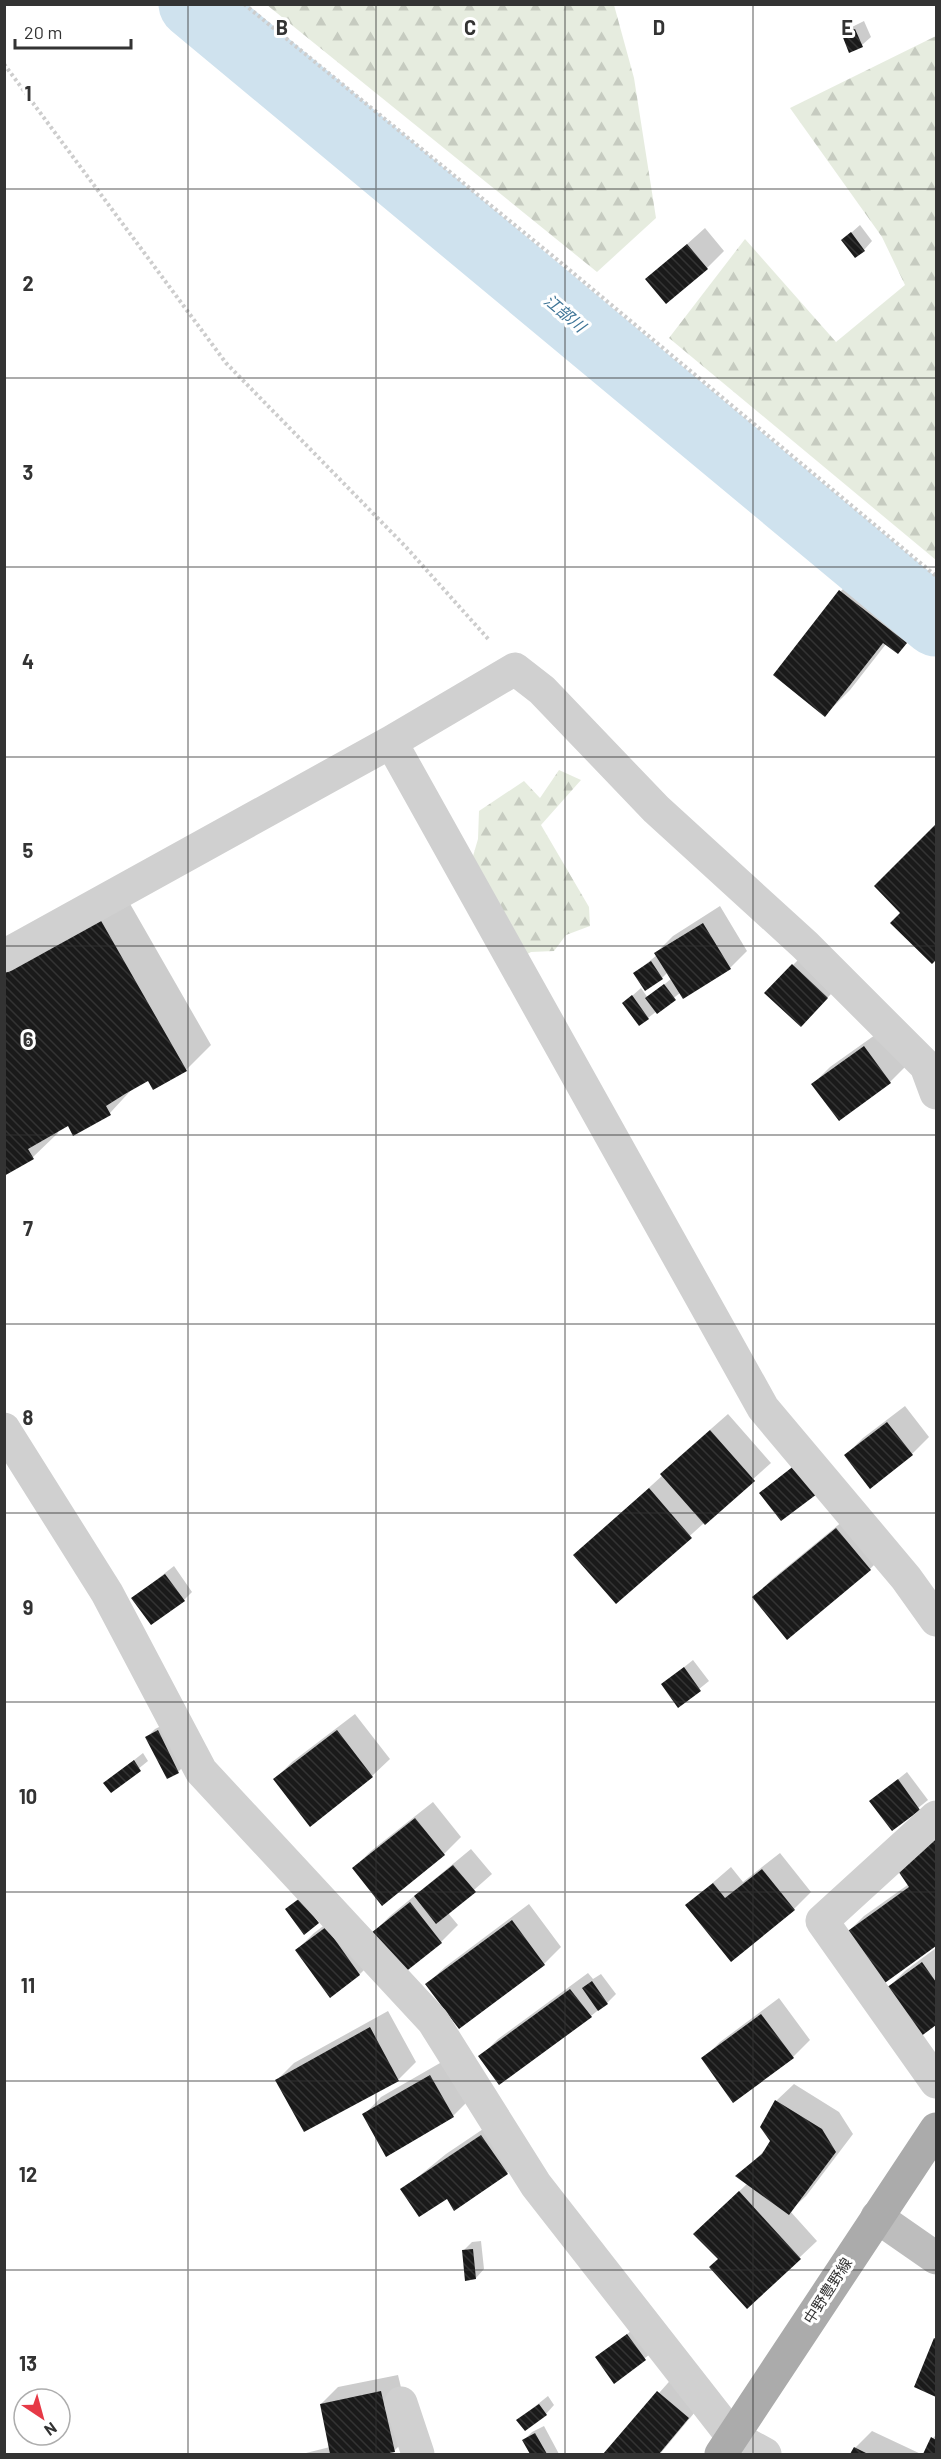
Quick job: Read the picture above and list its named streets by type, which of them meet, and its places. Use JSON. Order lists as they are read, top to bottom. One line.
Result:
{"streets":{"main road":["中野豊野線"]},"water":["江部川"],"scale_bar":"20 m","north":"bottom right","grid":{"columns":["B","C","D","E"],"rows":["1","2","3","4","5","6","7","8","9","10","11","12","13"]}}
